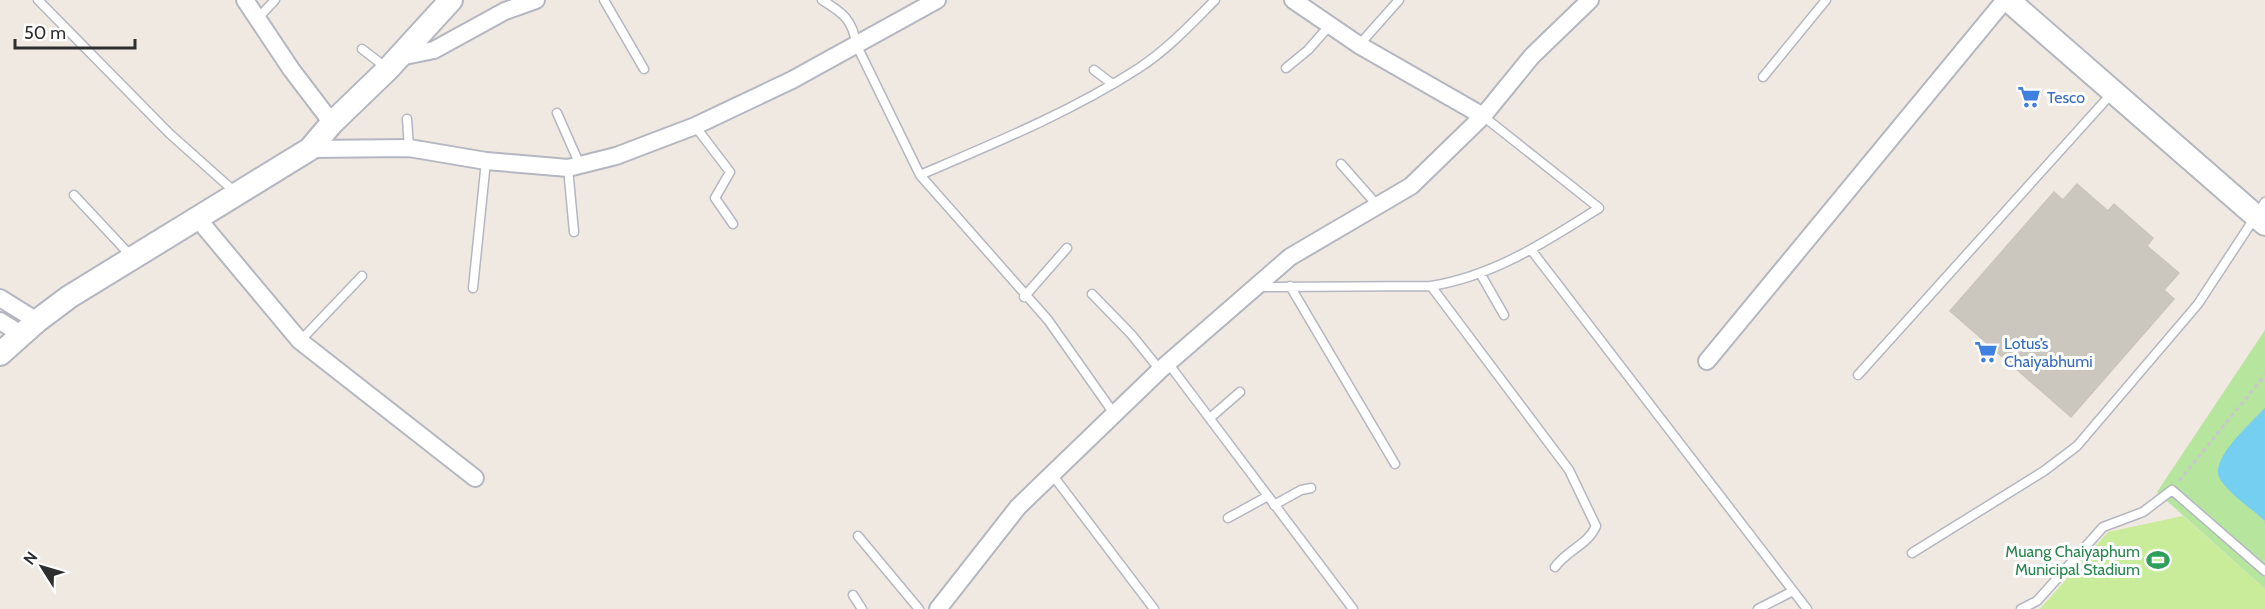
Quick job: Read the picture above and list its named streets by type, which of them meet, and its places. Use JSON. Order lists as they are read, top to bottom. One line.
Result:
{"places":{"supermarket":["Tesco","Lotus’s Chaiyabhumi"],"sports":["Muang Chaiyaphum Municipal Stadium"]},"scale_bar":"50 m","north":"top left"}
